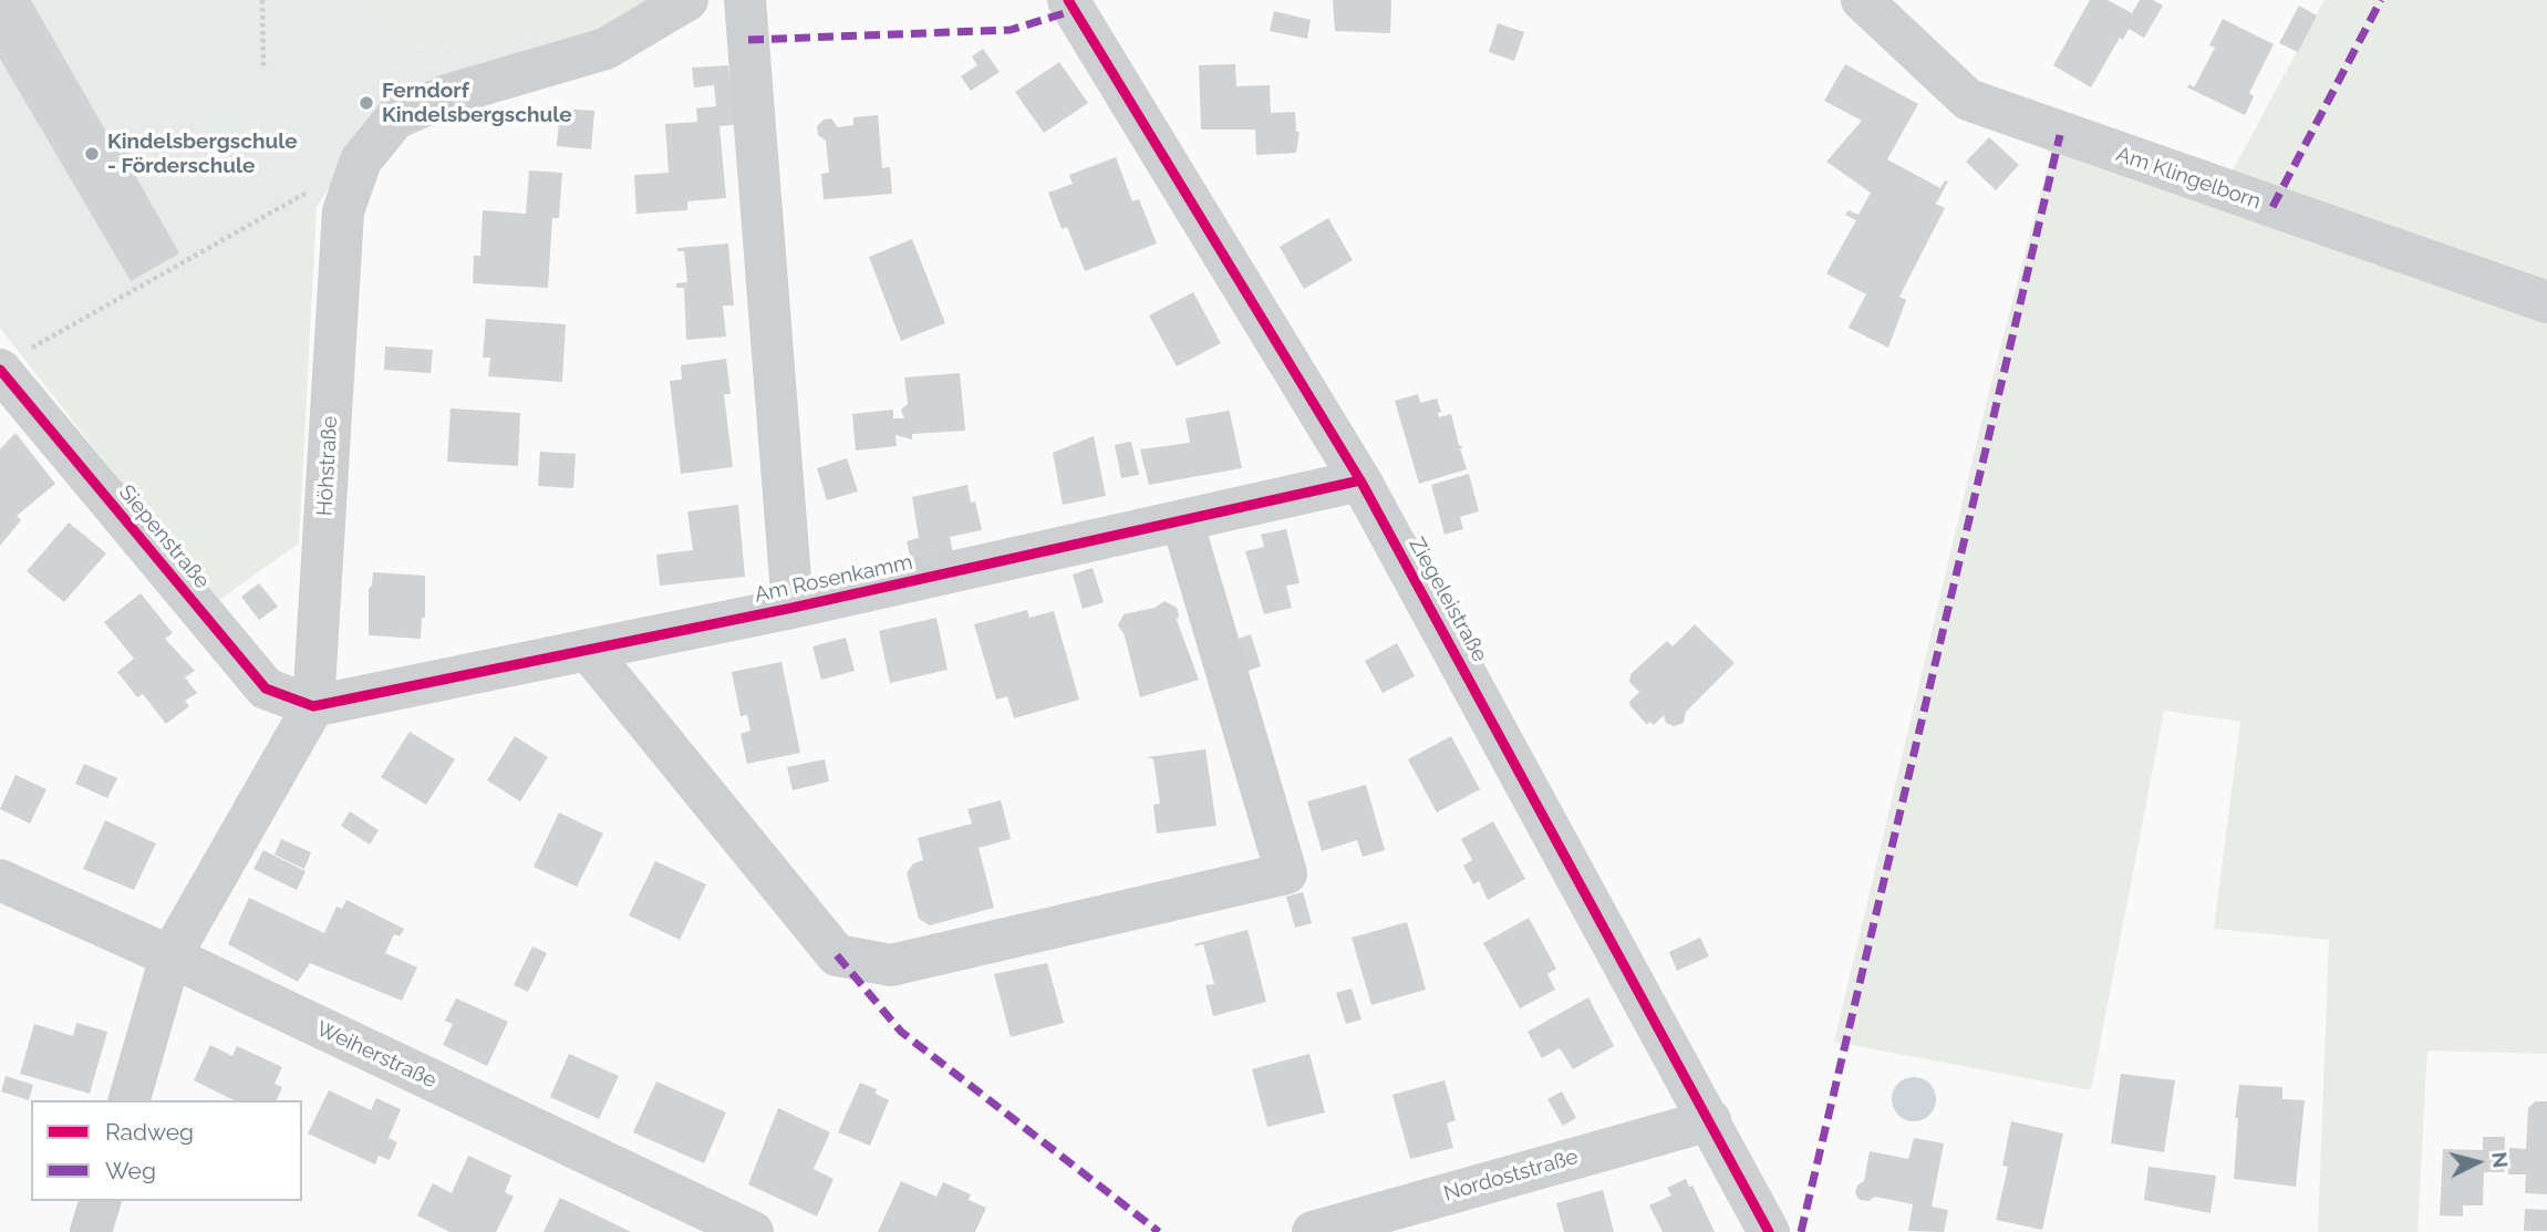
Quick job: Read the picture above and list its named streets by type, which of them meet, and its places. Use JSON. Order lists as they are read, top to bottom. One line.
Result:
{"streets":{"street":["Am Klingelborn","Höhstraße","Siepenstraße","Am Rosenkamm","Ziegeleistraße","Weiherstraße","Nordoststraße"]},"crossings":[["Höhstraße","Siepenstraße"],["Höhstraße","Am Rosenkamm"],["Höhstraße","Weiherstraße"],["Siepenstraße","Am Rosenkamm"],["Am Rosenkamm","Ziegeleistraße"],["Ziegeleistraße","Nordoststraße"]],"places":["Ferndorf Kindelsbergschule","Kindelsbergschule - Förderschule"],"legend":["Radweg","Weg"],"north":"right"}
